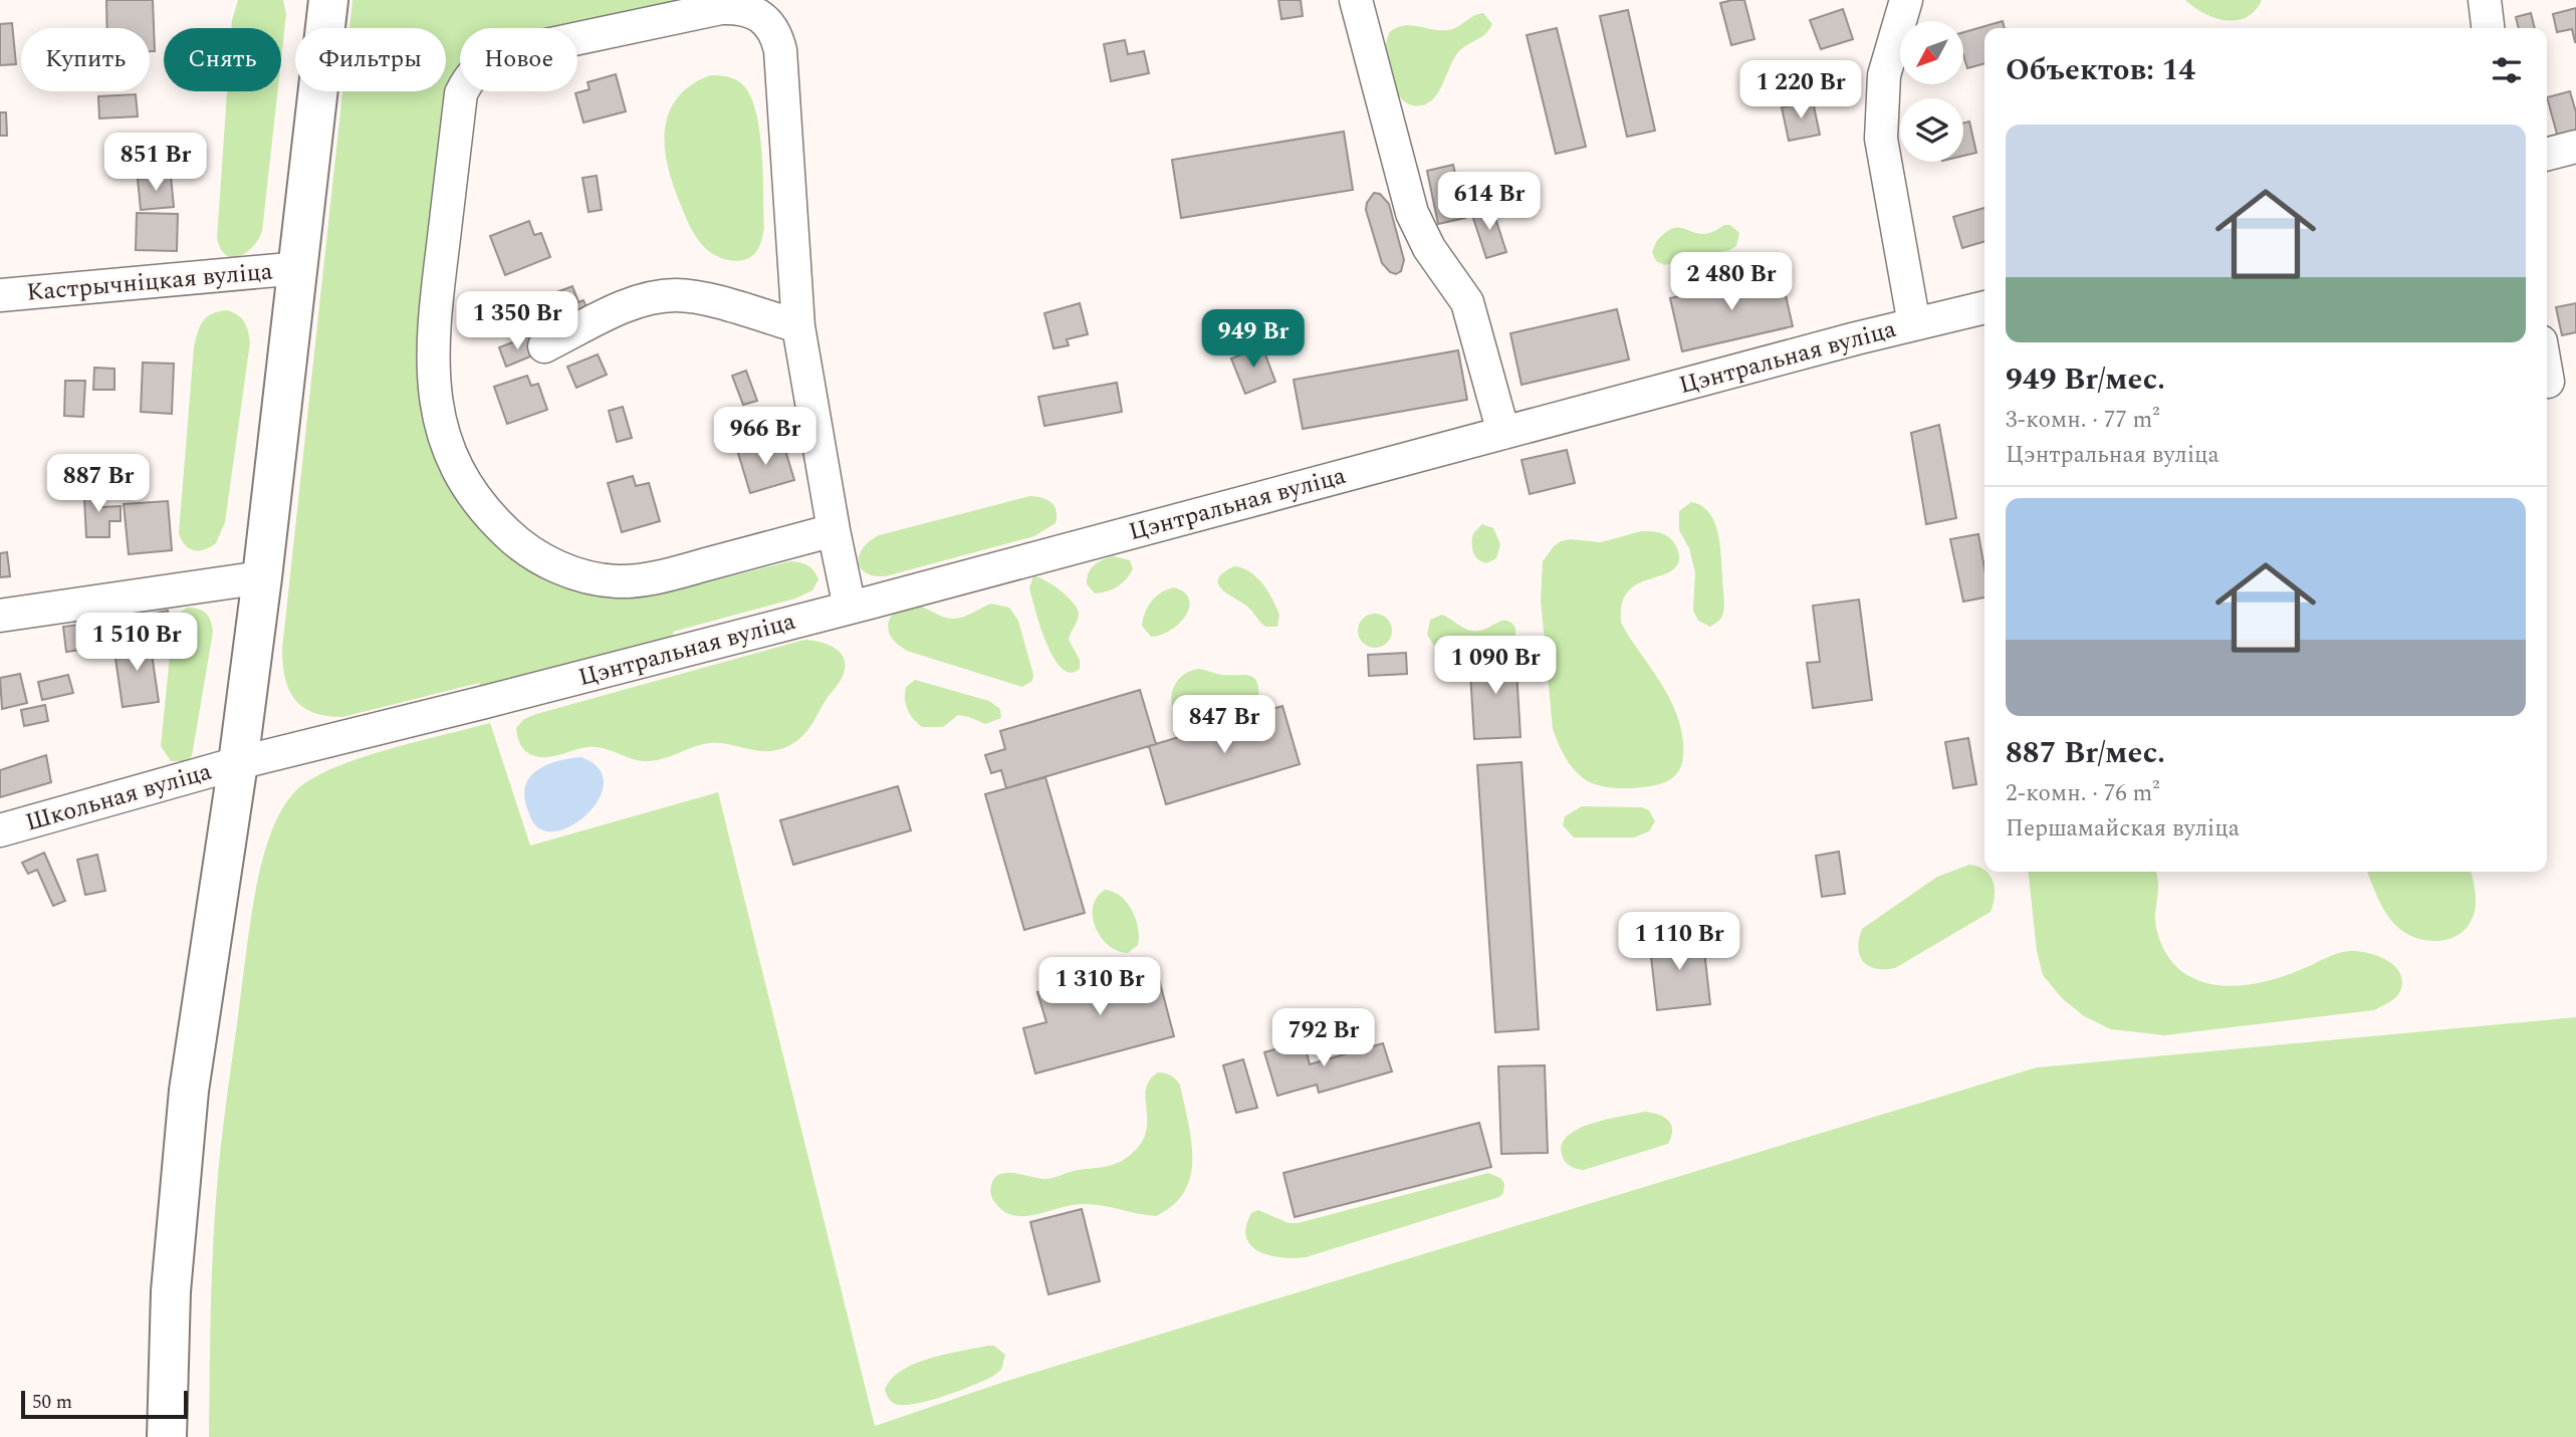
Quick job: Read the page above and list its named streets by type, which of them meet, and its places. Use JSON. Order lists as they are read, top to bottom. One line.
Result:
{"streets":{"street":["Кастрычніцкая вуліца","Цэнтральная вуліца","Школьная вуліца"]},"crossings":[["Цэнтральная вуліца","Школьная вуліца"]],"scale_bar":"50 m","north":"bottom left","page":{"chip":["Купить","Снять","Фильтры","Новое"],"heading":"Объектов: 14","price":["1 220 Br","851 Br","614 Br","2 480 Br","1 350 Br","949 Br","966 Br","887 Br","1 510 Br","1 090 Br","847 Br","1 110 Br","1 310 Br","792 Br"],"list":[{"name":"949 Br/мес.","note":"3-комн. · 77 m² · Цэнтральная вуліца"},{"name":"887 Br/мес.","note":"2-комн. · 76 m² · Першамайская вуліца"}],"scale":"50 m"}}
